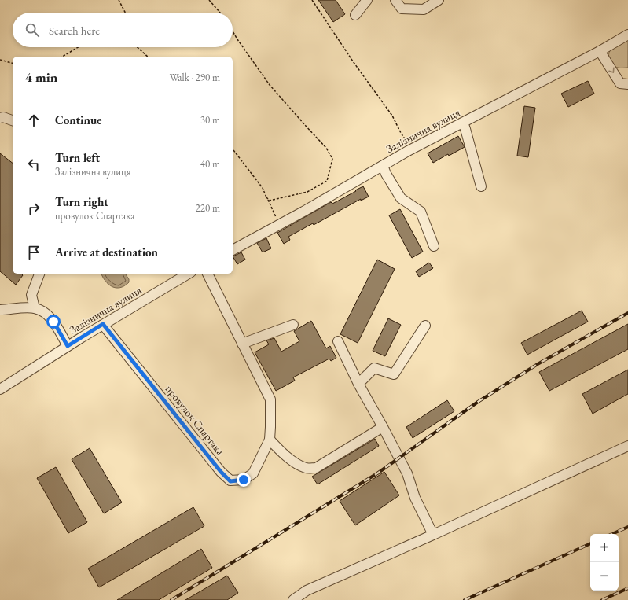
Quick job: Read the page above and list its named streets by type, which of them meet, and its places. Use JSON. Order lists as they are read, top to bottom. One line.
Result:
{"streets":{"street":["Залізнична вулиця","провулок Спартака"]},"crossings":[["Залізнична вулиця","провулок Спартака"]],"page":{"search":"Search here","heading":["4 min","Walk · 290 m"],"list":[["Continue","30 m"],["Turn left","Залізнична вулиця","40 m"],["Turn right","провулок Спартака","220 m"],"Arrive at destination"],"map_buttons":["+","−"]}}
